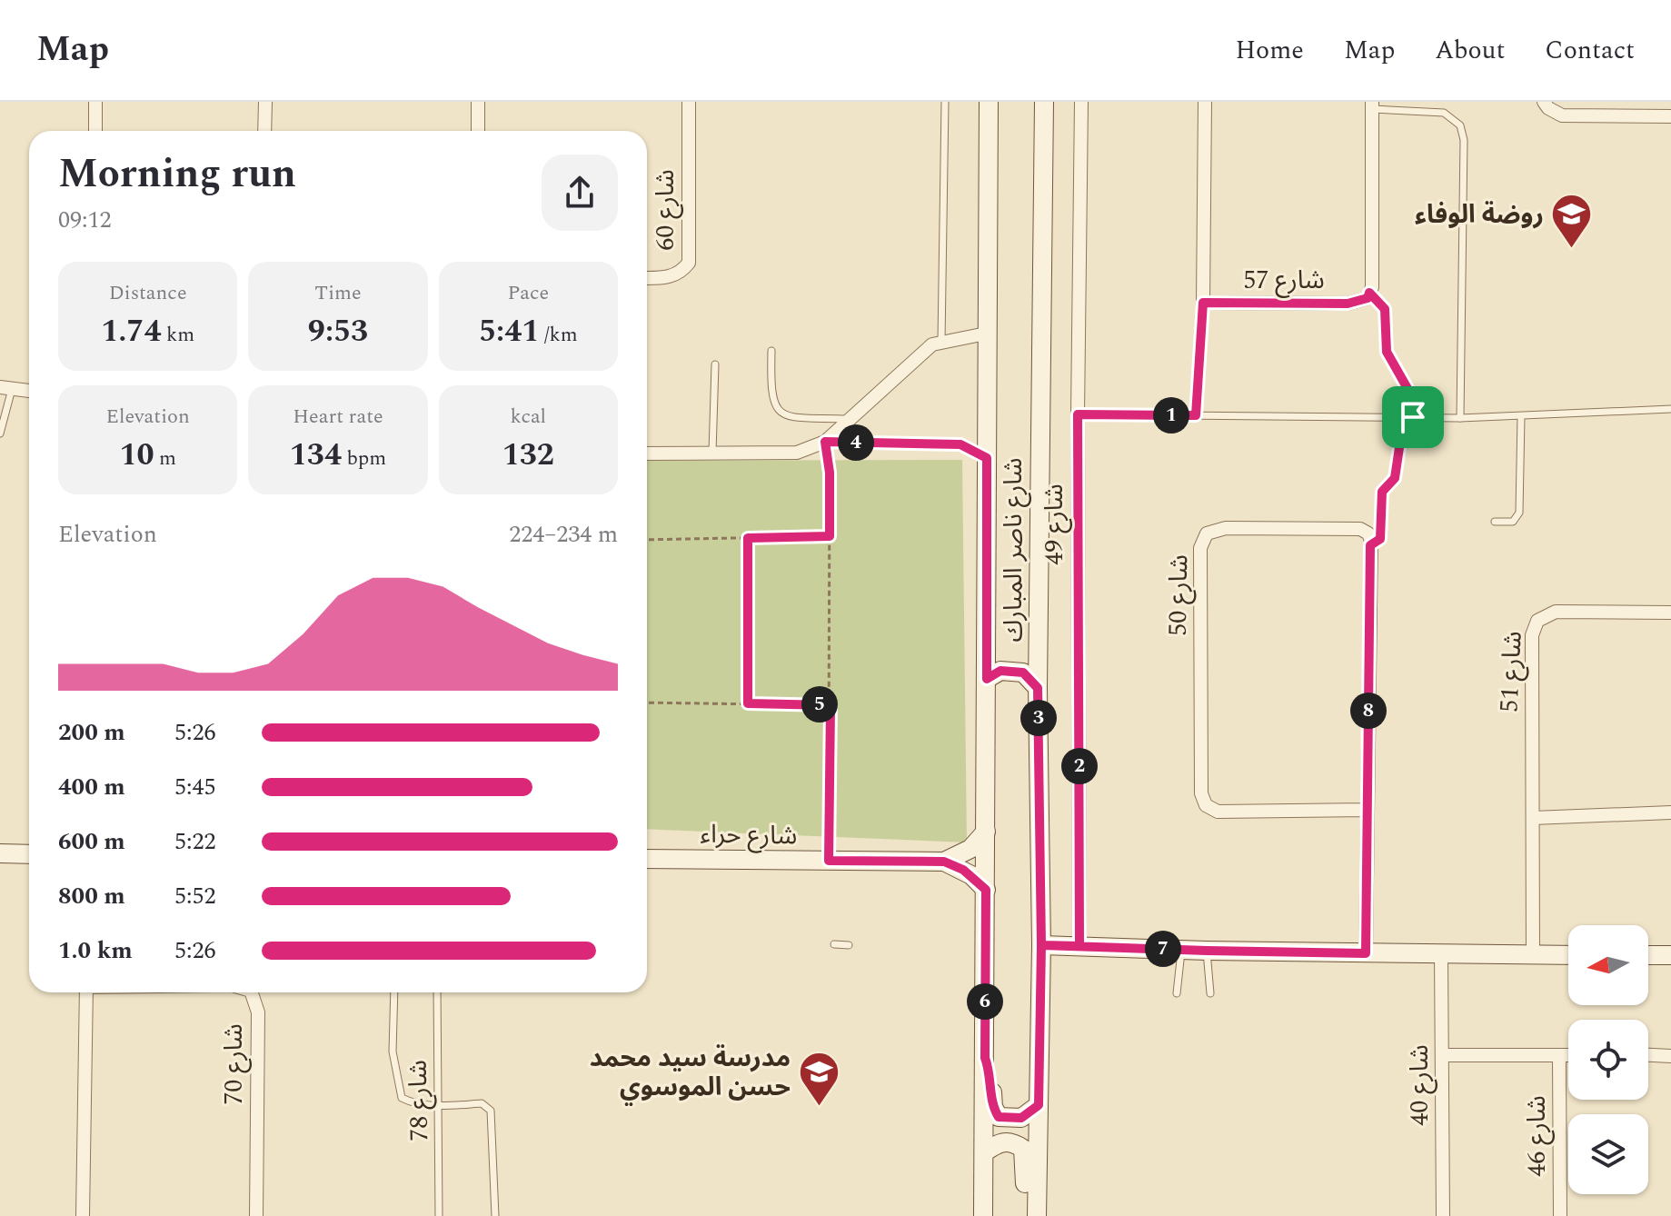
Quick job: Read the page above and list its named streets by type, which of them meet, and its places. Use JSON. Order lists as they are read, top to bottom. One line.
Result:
{"streets":{"street":["شارع 60","شارع 57","شارع 49","شارع ناصر المبارك","شارع 50","شارع 51","شارع حراء","شارع 70","شارع 40","شارع 46"],"lane":["شارع 78"]},"places":{"school or university":["روضة الوفاء","مدرسة سيد محمد حسن الموسوي"]},"north":"left","page":{"header":"Map","nav":["Home","Map","About","Contact"],"heading":["Morning run","09:12"],"stats":[["Distance","1.74 km"],["Time","9:53"],["Pace","5:41 /km"],["Elevation","10 m"],["Heart rate","134 bpm"],["kcal","132"]],"pins":["1","4","5","8","3","2","7","6"],"chart":["Elevation","224–234 m"],"list":[{"name":"200 m","note":"5:26"},{"name":"400 m","note":"5:45"},{"name":"600 m","note":"5:22"},{"name":"800 m","note":"5:52"},{"name":"1.0 km","note":"5:26"}]}}
